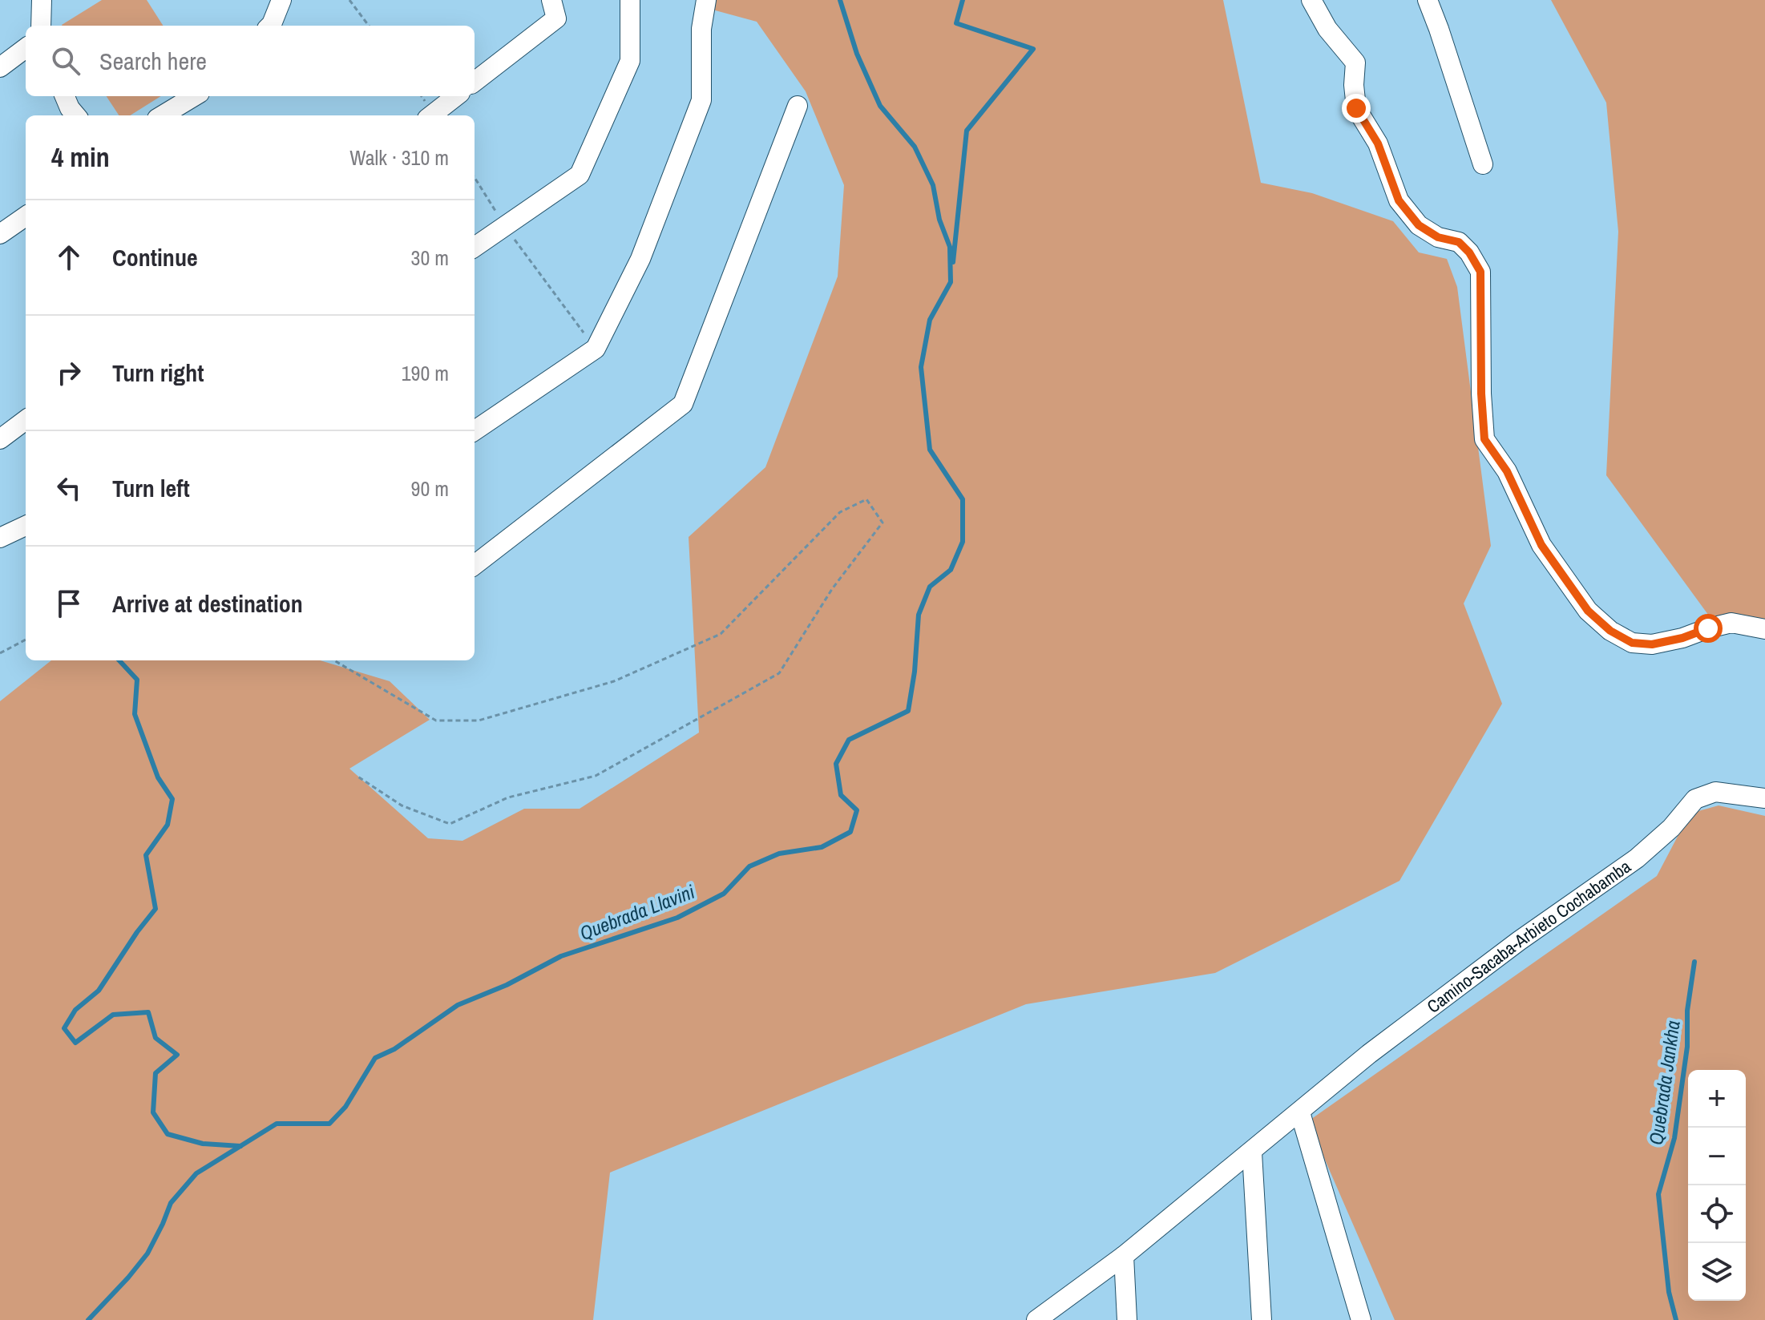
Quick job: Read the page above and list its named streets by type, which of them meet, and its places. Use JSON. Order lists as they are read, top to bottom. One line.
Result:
{"streets":{"street":["Camino-Sacaba-Arbieto Cochabamba"]},"water":["Quebrada Llavini","Quebrada Jankha"],"page":{"search":"Search here","heading":["4 min","Walk · 310 m"],"list":[["Continue","30 m"],["Turn right","190 m"],["Turn left","90 m"],"Arrive at destination"],"map_buttons":["+","−"]}}
